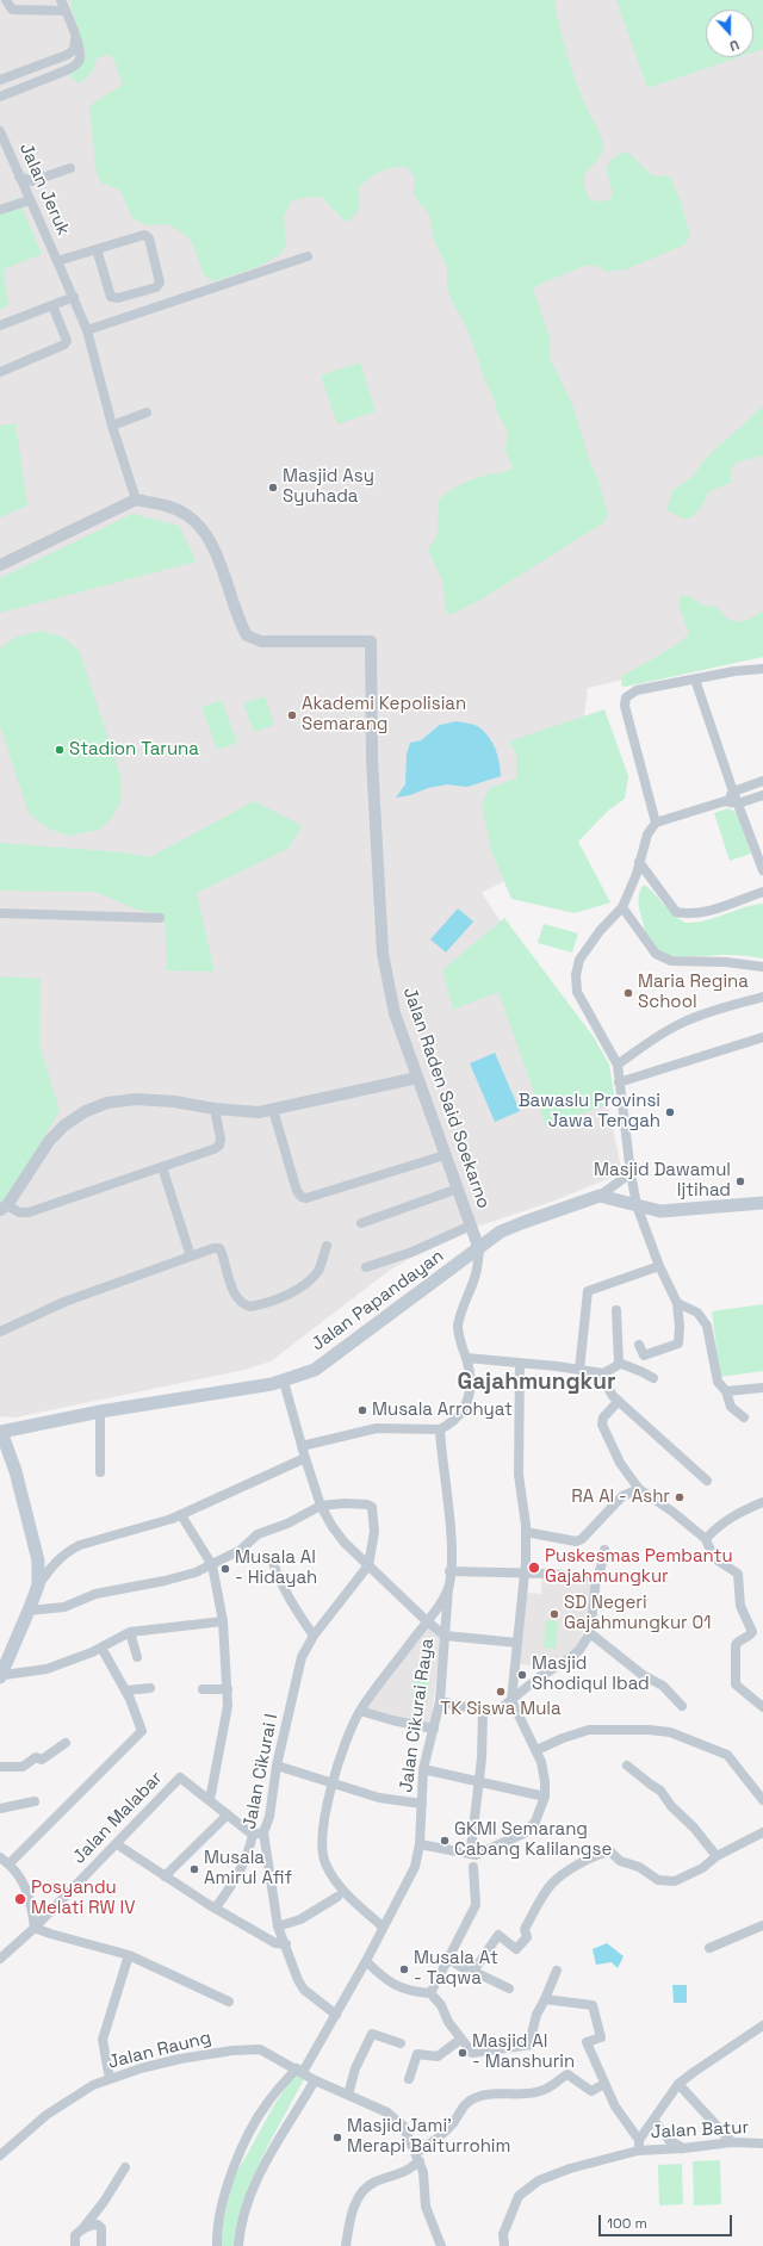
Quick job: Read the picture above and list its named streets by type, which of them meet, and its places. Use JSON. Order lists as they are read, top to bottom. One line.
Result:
{"streets":{"main road":["Jalan Papandayan"],"street":["Jalan Jeruk","Jalan Raden Said Soekarno","Jalan Cikurai Raya","Jalan Cikurai I","Jalan Malabar","Jalan Raung","Jalan Batur"]},"crossings":[["Jalan Jeruk","Jalan Raden Said Soekarno"],["Jalan Raden Said Soekarno","Jalan Papandayan"],["Jalan Cikurai Raya","Jalan Cikurai I"],["Jalan Cikurai Raya","Jalan Raung"]],"districts":["Gajahmungkur"],"places":["Masjid Asy Syuhada","Akademi Kepolisian Semarang","Stadion Taruna","Maria Regina School","Bawaslu Provinsi Jawa Tengah","Masjid Dawamul Ijtihad","Musala Arrohyat","RA Al - Ashr","Puskesmas Pembantu Gajahmungkur","Musala Al - Hidayah","SD Negeri Gajahmungkur 01","Masjid Shodiqul Ibad","TK Siswa Mula","GKMI Semarang Cabang Kalilangse","Musala Amirul Afif","Posyandu Melati RW IV","Musala At - Taqwa","Masjid Al - Manshurin","Masjid Jami' Merapi Baiturrohim"],"scale_bar":"100 m","north":"bottom"}
